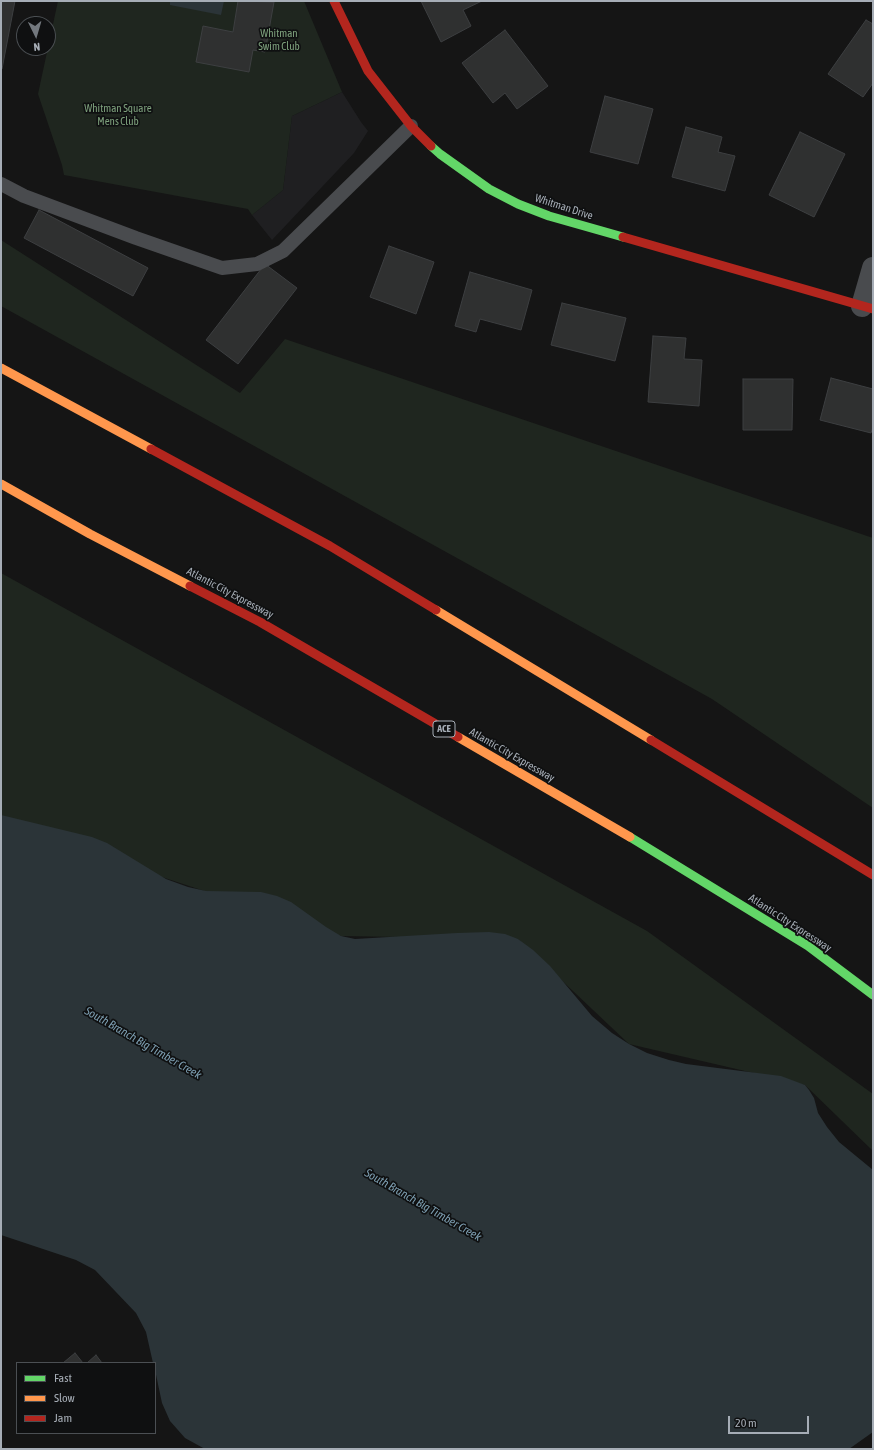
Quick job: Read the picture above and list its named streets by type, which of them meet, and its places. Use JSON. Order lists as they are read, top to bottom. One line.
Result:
{"streets":{"main road":["Whitman Drive","Atlantic City Expressway","ACE"]},"water":["South Branch Big Timber Creek"],"parks":["Whitman Swim Club","Whitman Square Mens Club"],"legend":["Fast","Slow","Jam"],"scale_bar":"20 m","north":"bottom"}
